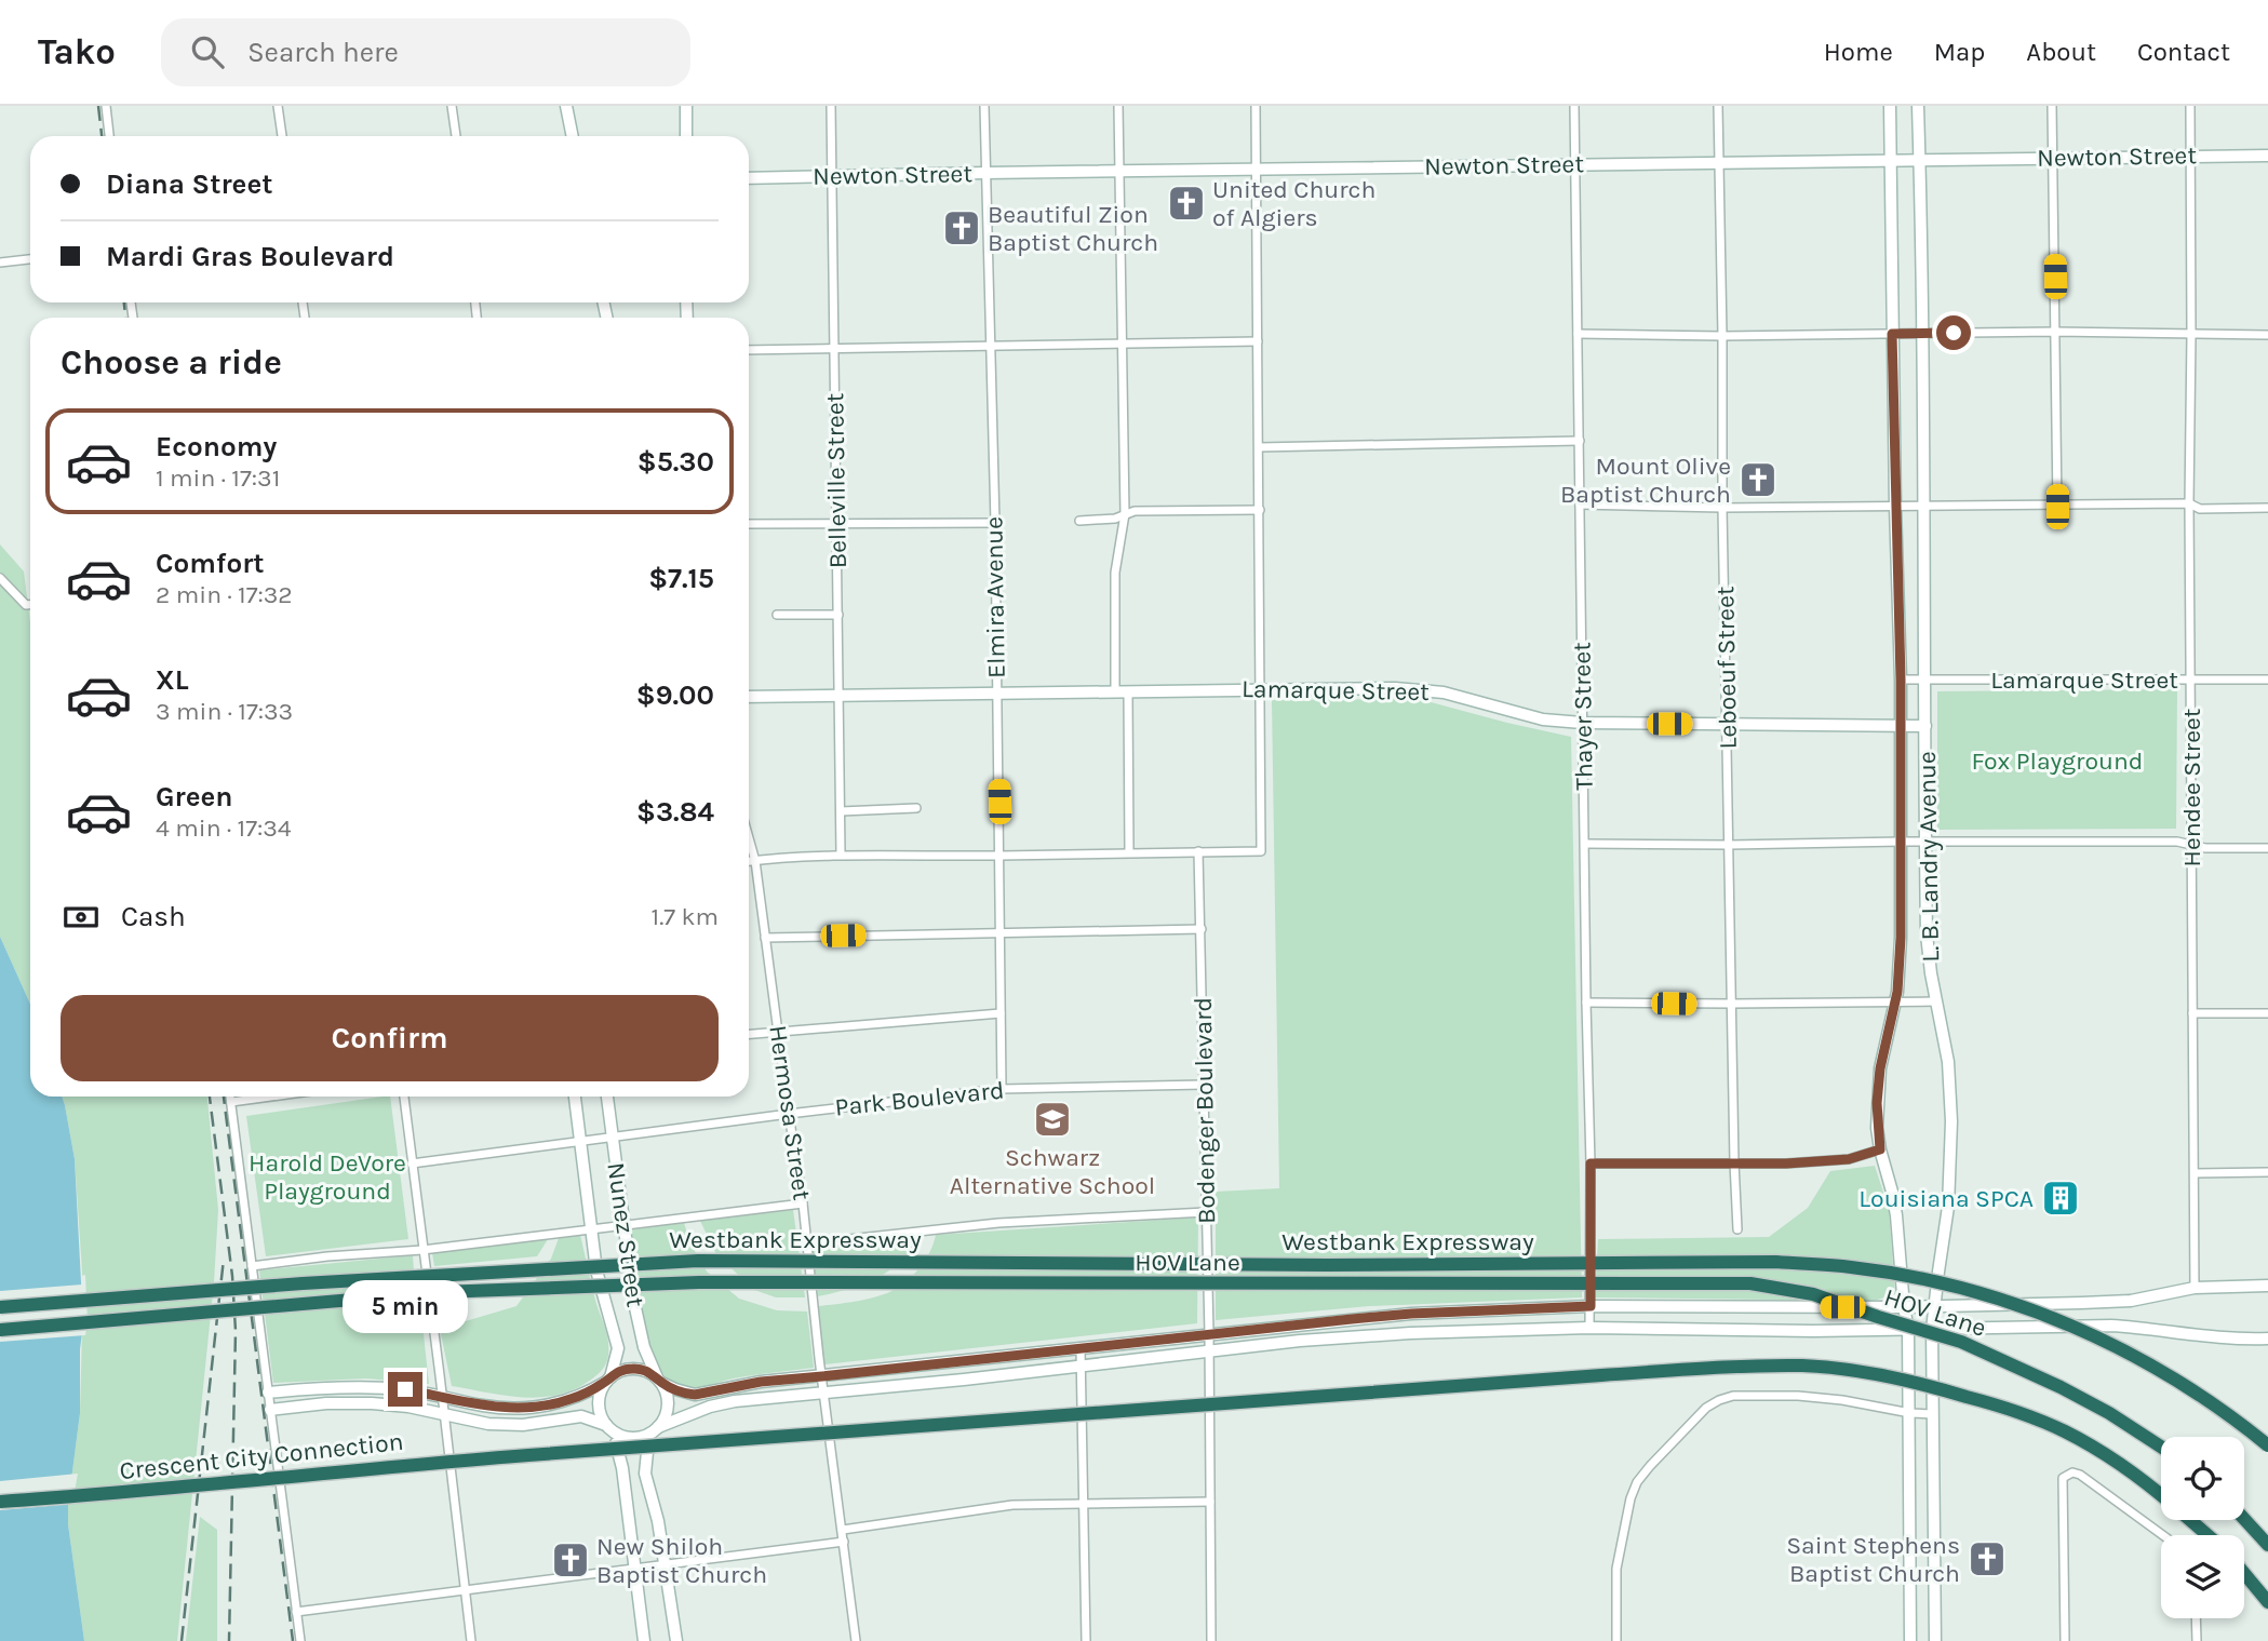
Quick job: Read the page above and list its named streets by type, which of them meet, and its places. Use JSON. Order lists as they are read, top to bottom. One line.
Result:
{"streets":{"highway":["Westbank Expressway","HOV Lane","Crescent City Connection"],"street":["Newton Street","Belleville Street","Elmira Avenue","Leboeuf Street","Lamarque Street","Thayer Street","Hendee Street","L. B. Landry Avenue","Park Boulevard","Bodenger Boulevard","Hermosa Street","Nunez Street"]},"crossings":[["Newton Street","Belleville Street"],["Newton Street","Elmira Avenue"],["Newton Street","Leboeuf Street"],["Newton Street","Thayer Street"],["Newton Street","Hendee Street"],["Newton Street","L. B. Landry Avenue"],["Belleville Street","Lamarque Street"],["Elmira Avenue","Lamarque Street"],["Elmira Avenue","Park Boulevard"],["Leboeuf Street","Lamarque Street"],["Lamarque Street","Thayer Street"],["Lamarque Street","Hendee Street"],["Lamarque Street","L. B. Landry Avenue"],["Park Boulevard","Bodenger Boulevard"],["Park Boulevard","Hermosa Street"],["Park Boulevard","Nunez Street"]],"parks":["Fox Playground","Harold DeVore Playground"],"places":{"church":["United Church of Algiers","Beautiful Zion Baptist Church","Mount Olive Baptist Church","Saint Stephens Baptist Church","New Shiloh Baptist Church"],"school or university":["Schwarz Alternative School"],"building":["Louisiana SPCA"]},"page":{"header":"Tako","search":"Search here","nav":["Home","Map","About","Contact"],"banner":["Diana Street","Mardi Gras Boulevard"],"heading":"Choose a ride","list":[{"name":"Economy","note":"1 min · 17:31","value":"$5.30"},{"name":"Comfort","note":"2 min · 17:32","value":"$7.15"},{"name":"XL","note":"3 min · 17:33","value":"$9.00"},{"name":"Green","note":"4 min · 17:34","value":"$3.84"}],"pay":["Cash","1.7 km"],"buttons":"Confirm","bubble":"5 min"}}
